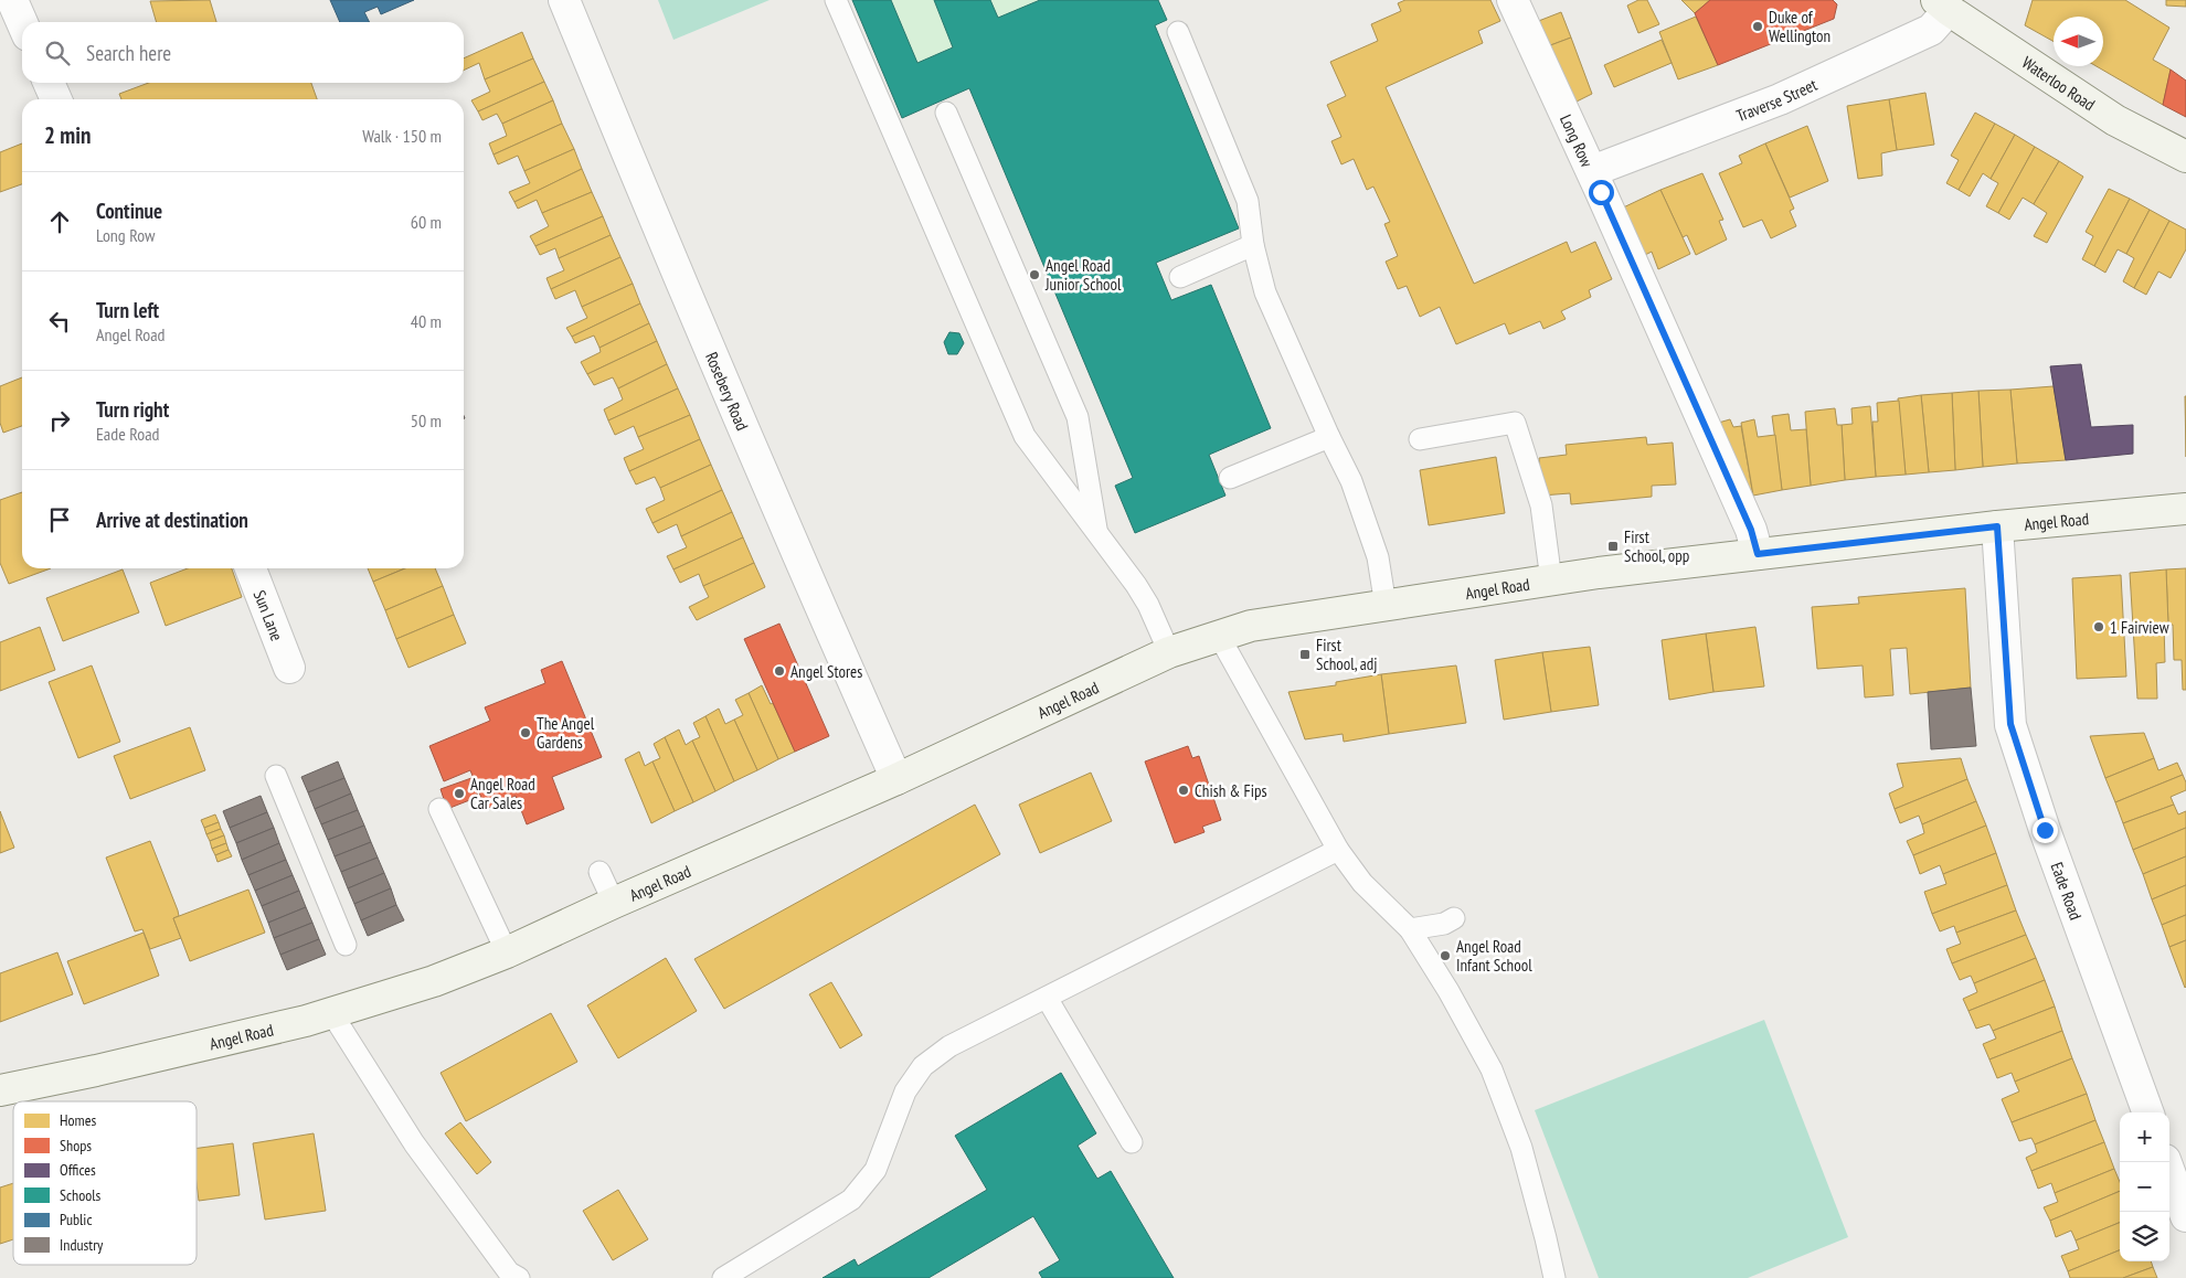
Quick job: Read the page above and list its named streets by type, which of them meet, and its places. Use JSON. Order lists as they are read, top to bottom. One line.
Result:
{"streets":{"street":["Waterloo Road","Traverse Street","Long Row","Rosebery Road","Angel Road","Sun Lane","Eade Road"]},"crossings":[["Waterloo Road","Traverse Street"],["Traverse Street","Long Row"],["Long Row","Angel Road"],["Rosebery Road","Angel Road"],["Angel Road","Eade Road"]],"places":{"other":["Duke of Wellington","Angel Road Junior School","1 Fairview","Angel Stores","The Angel Gardens","Chish & Fips","Angel Road Car Sales","Angel Road Infant School"],"transit":["First School, opp","First School, adj"]},"legend":["Homes","Shops","Offices","Schools","Public","Industry"],"north":"left","page":{"search":"Search here","heading":["2 min","Walk · 150 m"],"list":[["Continue","Long Row","60 m"],["Turn left","Angel Road","40 m"],["Turn right","Eade Road","50 m"],"Arrive at destination"],"map_buttons":["+","−"]}}
